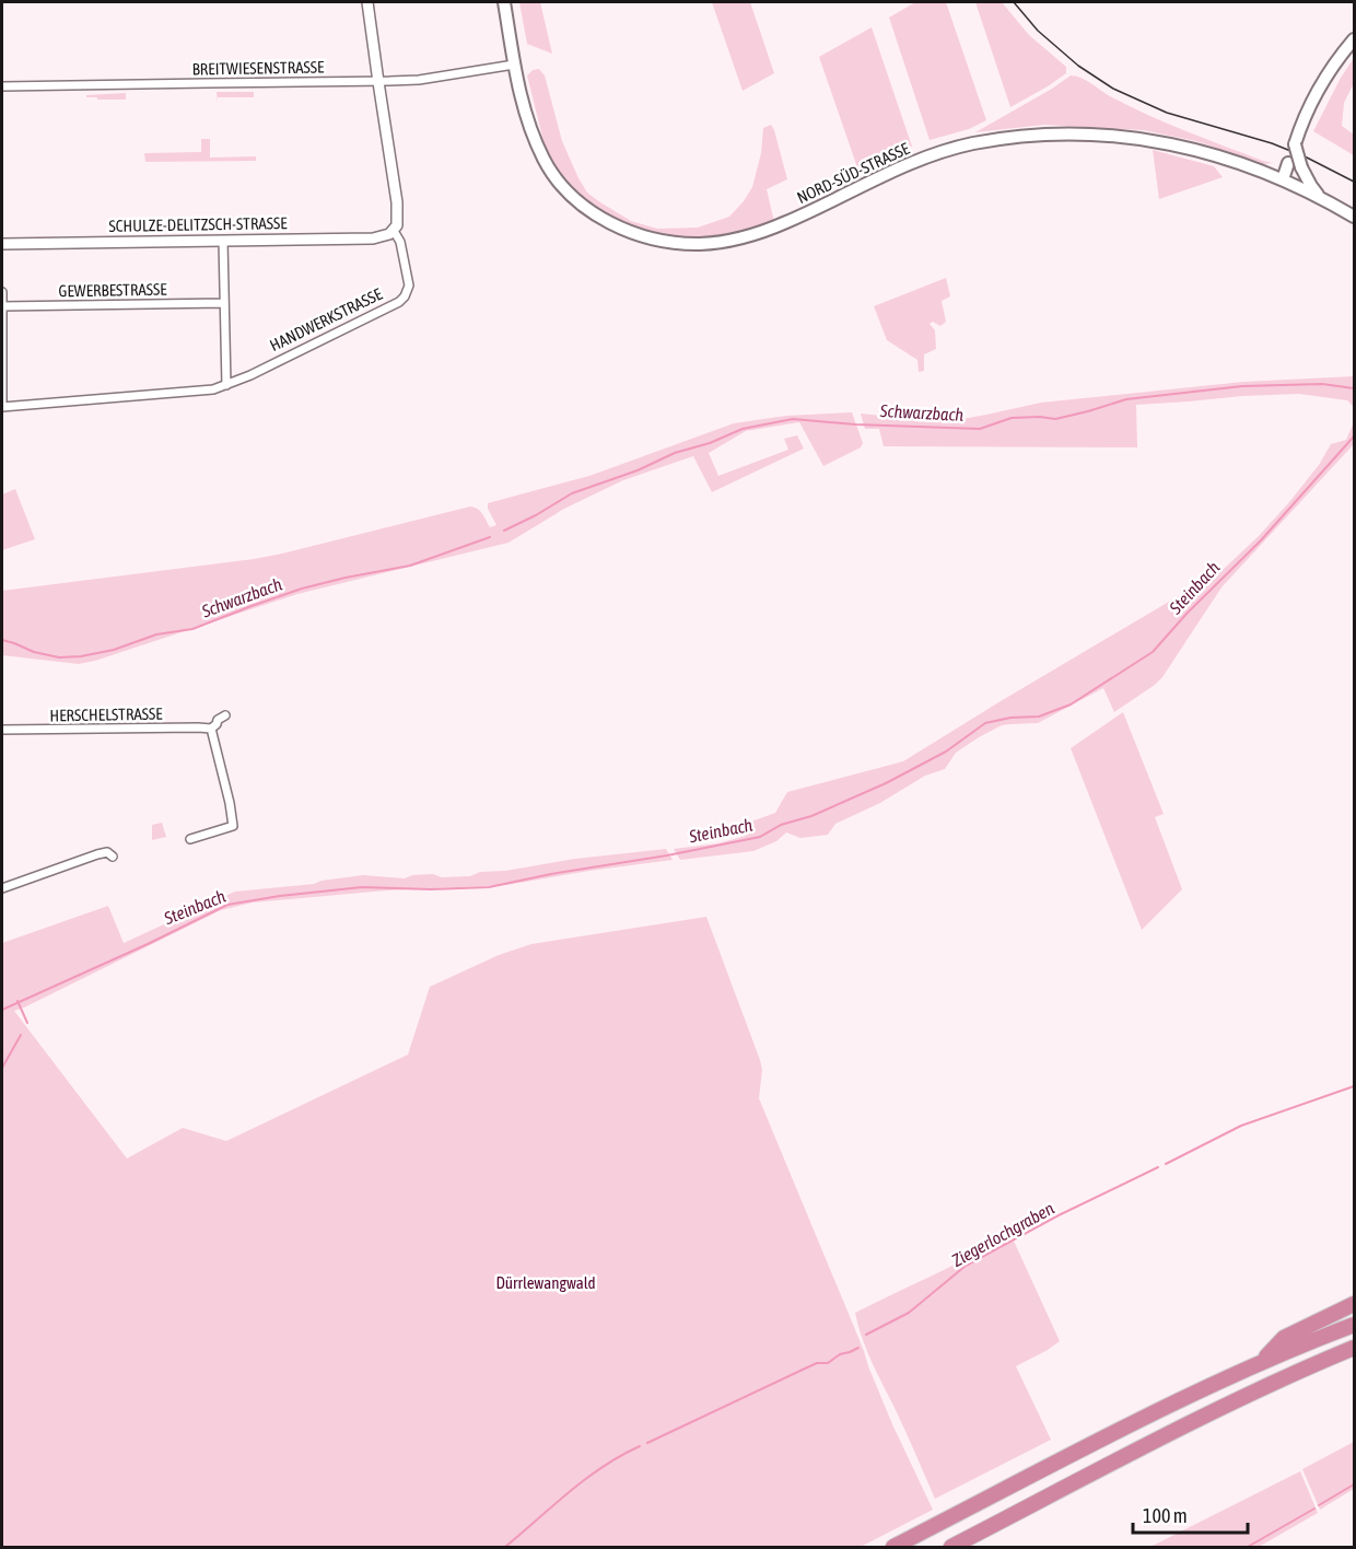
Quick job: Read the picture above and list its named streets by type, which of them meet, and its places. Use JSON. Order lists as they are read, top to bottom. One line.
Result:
{"streets":{"main road":["NORD-SÜD-STRASSE"],"street":["BREITWIESENSTRASSE","SCHULZE-DELITZSCH-STRASSE","GEWERBESTRASSE","HANDWERKSTRASSE","HERSCHELSTRASSE"]},"crossings":[["BREITWIESENSTRASSE","NORD-SÜD-STRASSE"],["BREITWIESENSTRASSE","HANDWERKSTRASSE"],["SCHULZE-DELITZSCH-STRASSE","HANDWERKSTRASSE"]],"water":["Schwarzbach","Steinbach","Ziegerlochgraben"],"parks":["Dürrlewangwald"],"scale_bar":"100 m"}
